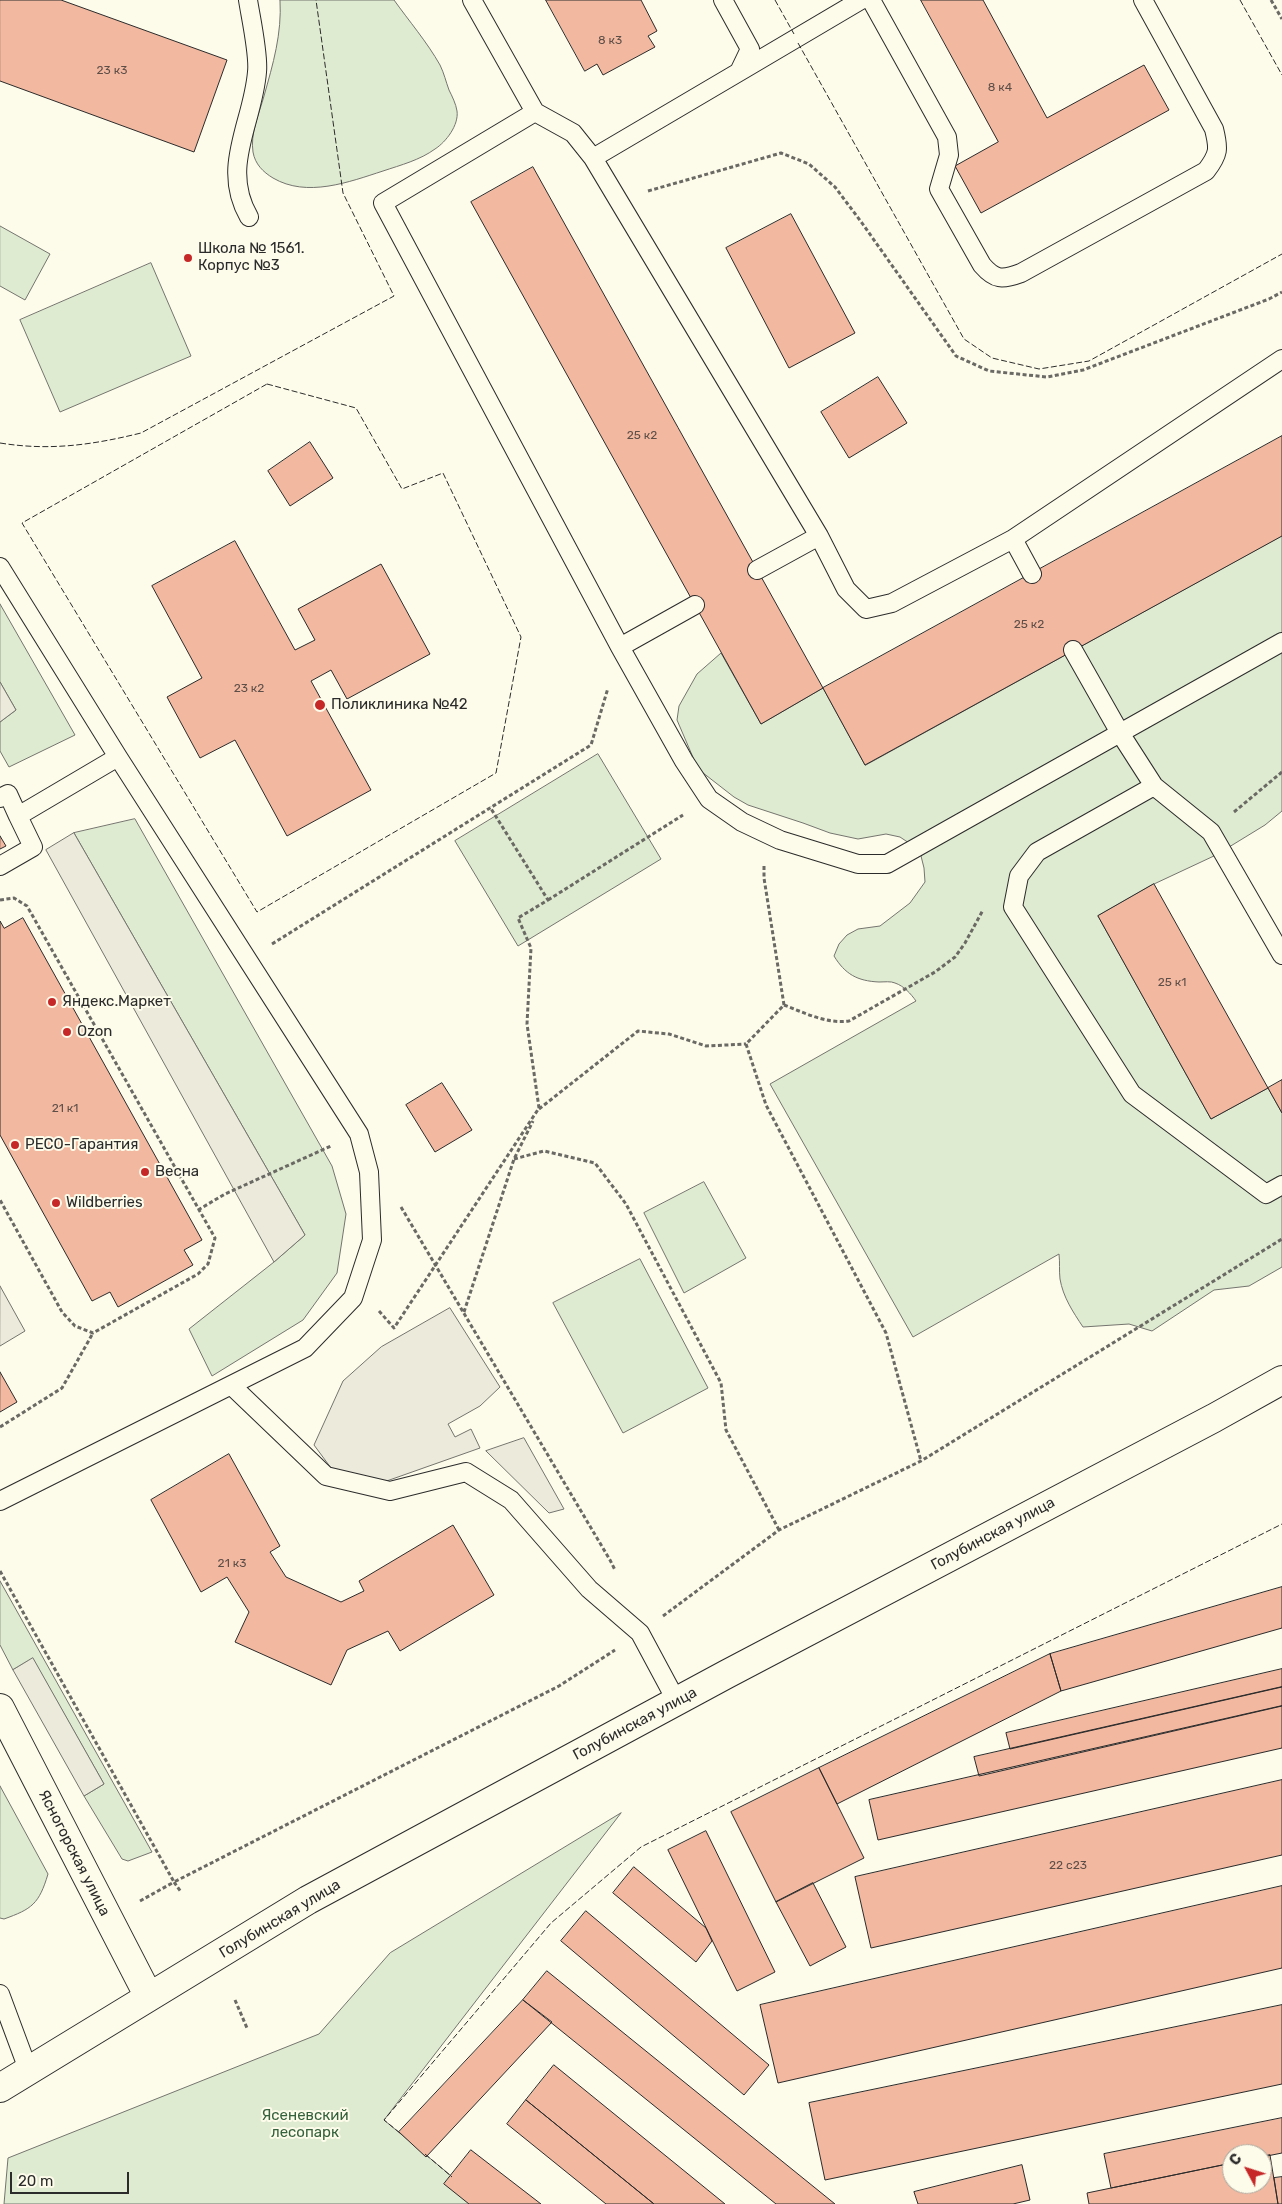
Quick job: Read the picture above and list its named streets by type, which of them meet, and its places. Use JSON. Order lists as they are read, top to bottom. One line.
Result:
{"streets":{"main road":["Голубинская улица","Ясногорская улица"]},"crossings":[["Голубинская улица","Ясногорская улица"]],"parks":["Ясеневский лесопарк"],"places":["Школа № 1561. Корпус №3","Поликлиника №42","Яндекс.Маркет","Ozon","РЕСО-Гарантия","Весна","Wildberries"],"house_numbers":["8 к3","23 к3","8 к4","25 к2","25 к2","23 к2","25 к1","21 к1","21 к3","22 с23"],"scale_bar":"20 m","north":"top left"}
